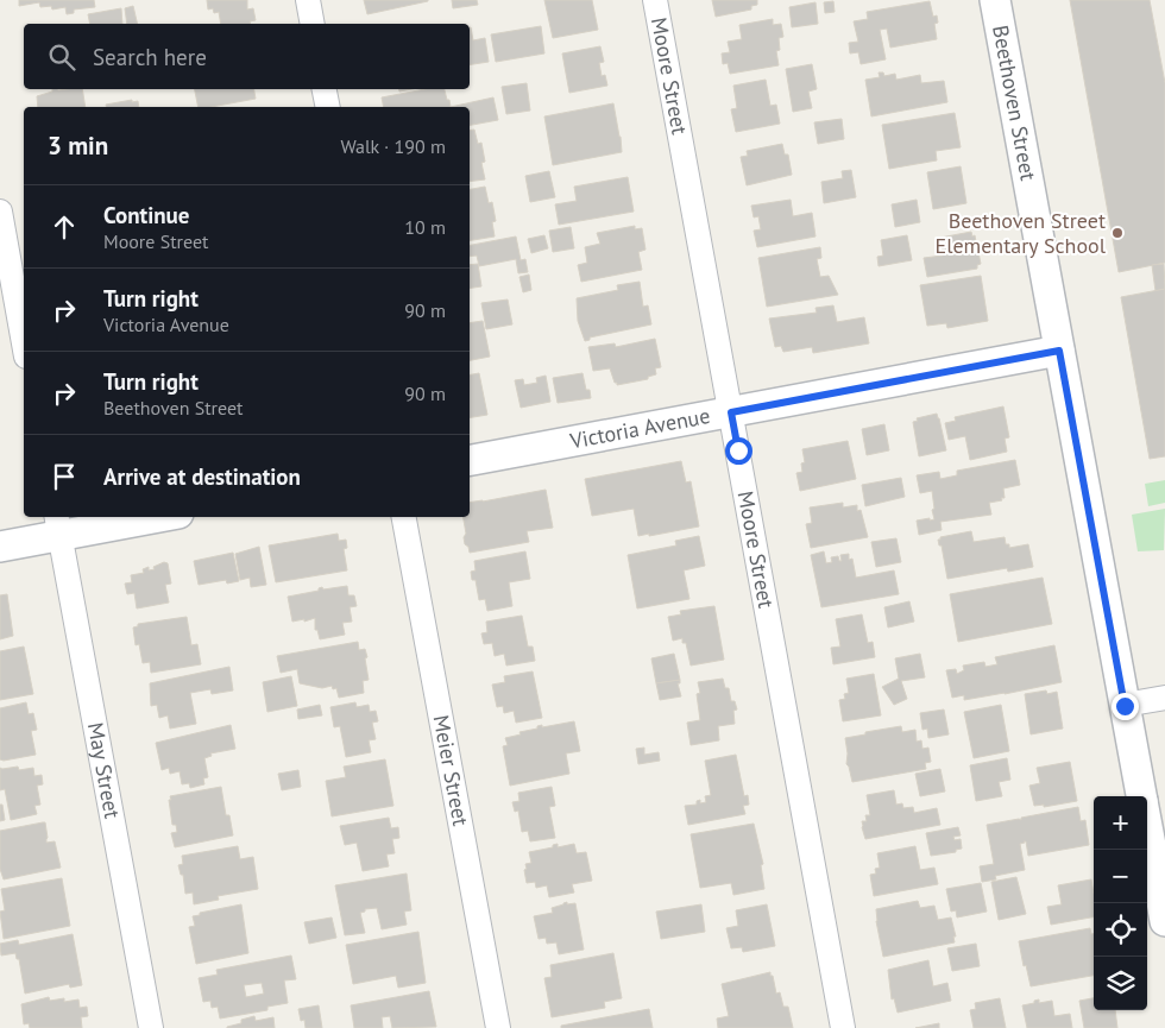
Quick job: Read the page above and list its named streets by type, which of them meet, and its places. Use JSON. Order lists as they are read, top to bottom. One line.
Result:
{"streets":{"street":["Moore Street","Beethoven Street","Victoria Avenue","May Street","Meier Street"]},"crossings":[["Moore Street","Victoria Avenue"],["Beethoven Street","Victoria Avenue"]],"places":["Beethoven Street Elementary School"],"page":{"search":"Search here","heading":["3 min","Walk · 190 m"],"list":[["Continue","Moore Street","10 m"],["Turn right","Victoria Avenue","90 m"],["Turn right","Beethoven Street","90 m"],"Arrive at destination"],"map_buttons":["+","−"]}}
